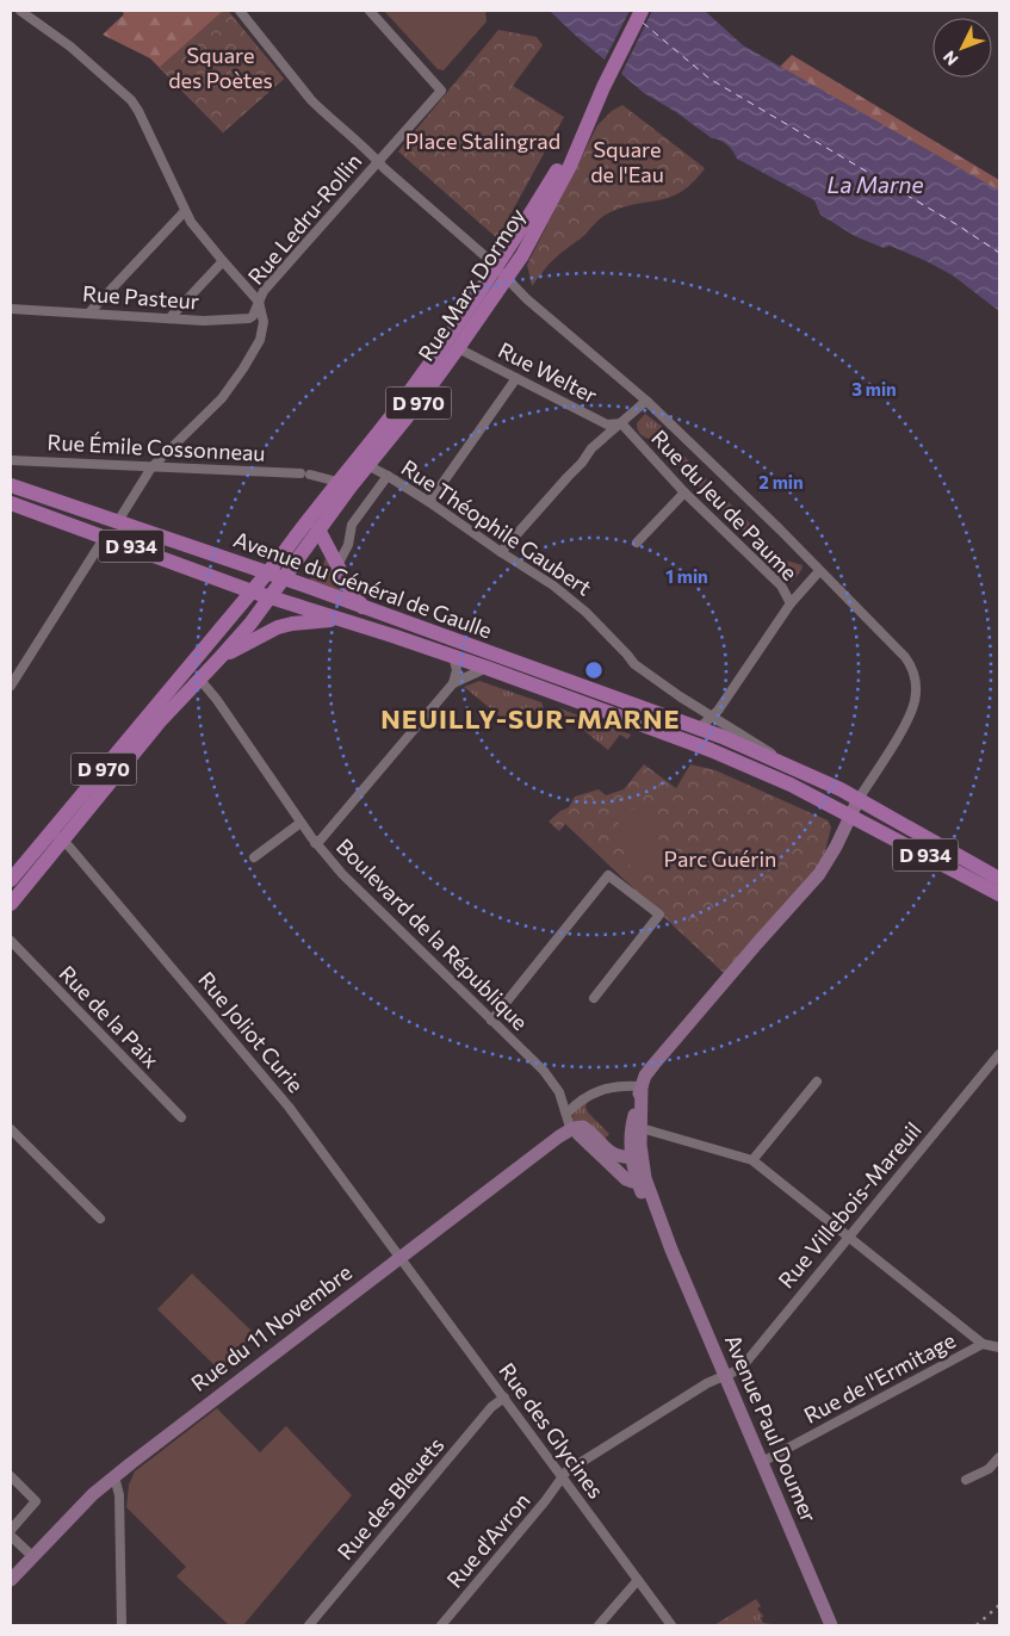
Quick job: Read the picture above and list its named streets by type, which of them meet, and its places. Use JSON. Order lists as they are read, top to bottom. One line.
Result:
{"streets":{"main road":["Rue Marx Dormoy","D 970","D 934","Avenue du Général de Gaulle","Rue du 11 Novembre","Avenue Paul Doumer"],"street":["Rue Ledru-Rollin","Rue Pasteur","Rue Welter","Rue Émile Cossonneau","Rue du Jeu de Paume","Rue Théophile Gaubert","Boulevard de la République","Rue de la Paix","Rue Joliot Curie","Rue Villebois-Mareuil","Rue de l'Ermitage","Rue des Glycines","Rue des Bleuets","Rue d'Avron"]},"crossings":[["Rue Ledru-Rollin","Rue Pasteur"],["Rue Marx Dormoy","Rue Welter"],["Rue Marx Dormoy","D 970"],["Rue Marx Dormoy","Rue Émile Cossonneau"],["Rue Marx Dormoy","Rue Théophile Gaubert"],["Rue Welter","Rue du Jeu de Paume"],["D 970","Rue Émile Cossonneau"],["D 970","Avenue du Général de Gaulle"],["D 970","Boulevard de la République"],["D 970","Rue Joliot Curie"],["Rue du Jeu de Paume","Rue Théophile Gaubert"],["Rue du Jeu de Paume","Avenue du Général de Gaulle"],["Rue Théophile Gaubert","Avenue du Général de Gaulle"],["D 934","Avenue du Général de Gaulle"],["D 934","Avenue Paul Doumer"],["Avenue du Général de Gaulle","Avenue Paul Doumer"],["Boulevard de la République","Rue du 11 Novembre"],["Rue Joliot Curie","Rue du 11 Novembre"],["Rue Joliot Curie","Rue des Glycines"],["Rue Villebois-Mareuil","Avenue Paul Doumer"],["Rue Villebois-Mareuil","Rue des Glycines"],["Rue Villebois-Mareuil","Rue d'Avron"],["Rue du 11 Novembre","Rue des Glycines"],["Rue de l'Ermitage","Avenue Paul Doumer"],["Rue des Glycines","Rue des Bleuets"],["Rue des Glycines","Rue d'Avron"]],"districts":["NEUILLY-SUR-MARNE"],"water":["La Marne"],"parks":["Square des Poètes","Place Stalingrad","Square de l'Eau","Parc Guérin"],"north":"bottom left","rings":["3 min","2 min","1 min"]}
